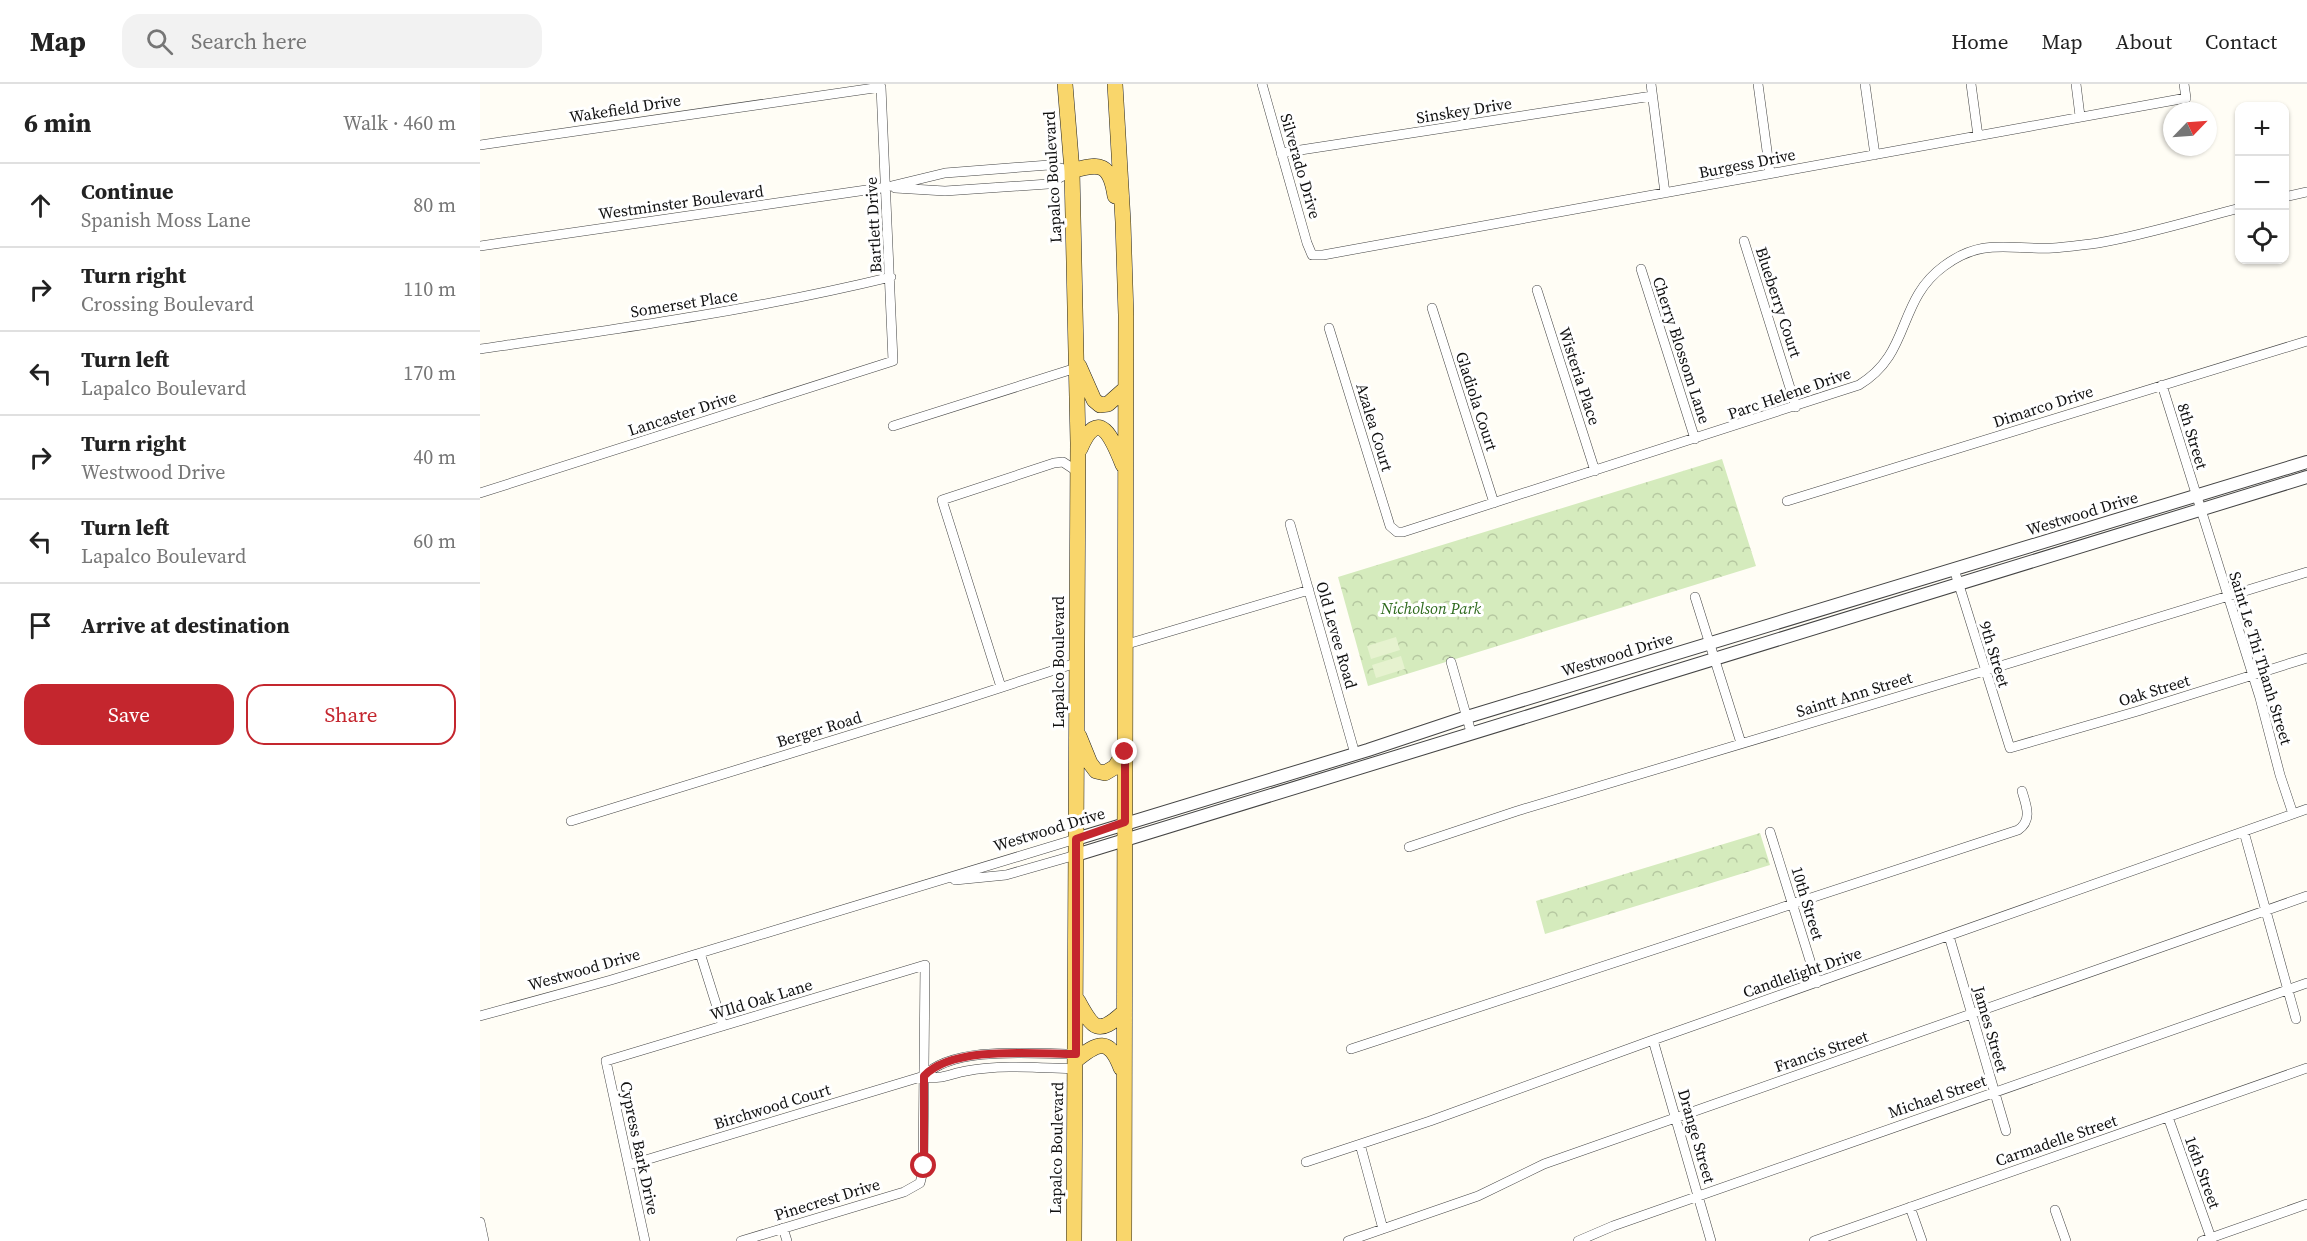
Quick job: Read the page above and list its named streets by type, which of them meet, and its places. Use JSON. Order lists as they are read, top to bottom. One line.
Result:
{"streets":{"main road":["Lapalco Boulevard"],"street":["Wakefield Drive","Sinskey Drive","Burgess Drive","Silverado Drive","Westminster Boulevard","Bartlett Drive","Blueberry Court","Somerset Place","Cherry Blossom Lane","Wisteria Place","Parc Helene Drive","Gladiola Court","Dimarco Drive","Lancaster Drive","Azalea Court","8th Street","Westwood Drive","Old Levee Road","9th Street","Saint Le Thi Thanh Street","Oak Street","Saintt Ann Street","Berger Road","10th Street","Candlelight Drive","WIld Oak Lane","James Street","Francis Street","Michael Street","Birchwood Court","Drange Street","Carmadelle Street","Cypress Bark Drive","16th Street","Pinecrest Drive"]},"crossings":[["Wakefield Drive","Bartlett Drive"],["Sinskey Drive","Silverado Drive"],["Burgess Drive","Silverado Drive"],["Lapalco Boulevard","Westminster Boulevard"],["Lapalco Boulevard","Westwood Drive"],["Lapalco Boulevard","Berger Road"],["Westminster Boulevard","Bartlett Drive"],["Bartlett Drive","Somerset Place"],["Bartlett Drive","Lancaster Drive"],["Blueberry Court","Parc Helene Drive"],["Cherry Blossom Lane","Parc Helene Drive"],["Wisteria Place","Parc Helene Drive"],["Parc Helene Drive","Gladiola Court"],["Parc Helene Drive","Azalea Court"],["Dimarco Drive","8th Street"],["8th Street","Westwood Drive"],["8th Street","Saint Le Thi Thanh Street"],["Westwood Drive","Old Levee Road"],["Westwood Drive","9th Street"],["Westwood Drive","Saint Le Thi Thanh Street"],["9th Street","Oak Street"],["9th Street","Saintt Ann Street"],["Saint Le Thi Thanh Street","Oak Street"],["Saint Le Thi Thanh Street","Saintt Ann Street"],["Saint Le Thi Thanh Street","Candlelight Drive"],["10th Street","Candlelight Drive"],["Candlelight Drive","James Street"],["Candlelight Drive","Drange Street"],["WIld Oak Lane","Birchwood Court"],["WIld Oak Lane","Cypress Bark Drive"],["WIld Oak Lane","Pinecrest Drive"],["James Street","Francis Street"],["James Street","Michael Street"],["Francis Street","Drange Street"],["Michael Street","Drange Street"],["Birchwood Court","Cypress Bark Drive"],["Birchwood Court","Pinecrest Drive"],["Carmadelle Street","16th Street"]],"parks":["Nicholson Park"],"north":"top right","page":{"header":"Map","search":"Search here","nav":["Home","Map","About","Contact"],"heading":["6 min","Walk · 460 m"],"map_buttons":["+","−"],"list":[["Continue","Spanish Moss Lane","80 m"],["Turn right","Crossing Boulevard","110 m"],["Turn left","Lapalco Boulevard","170 m"],["Turn right","Westwood Drive","40 m"],["Turn left","Lapalco Boulevard","60 m"],"Arrive at destination"],"buttons":["Save","Share"]}}
